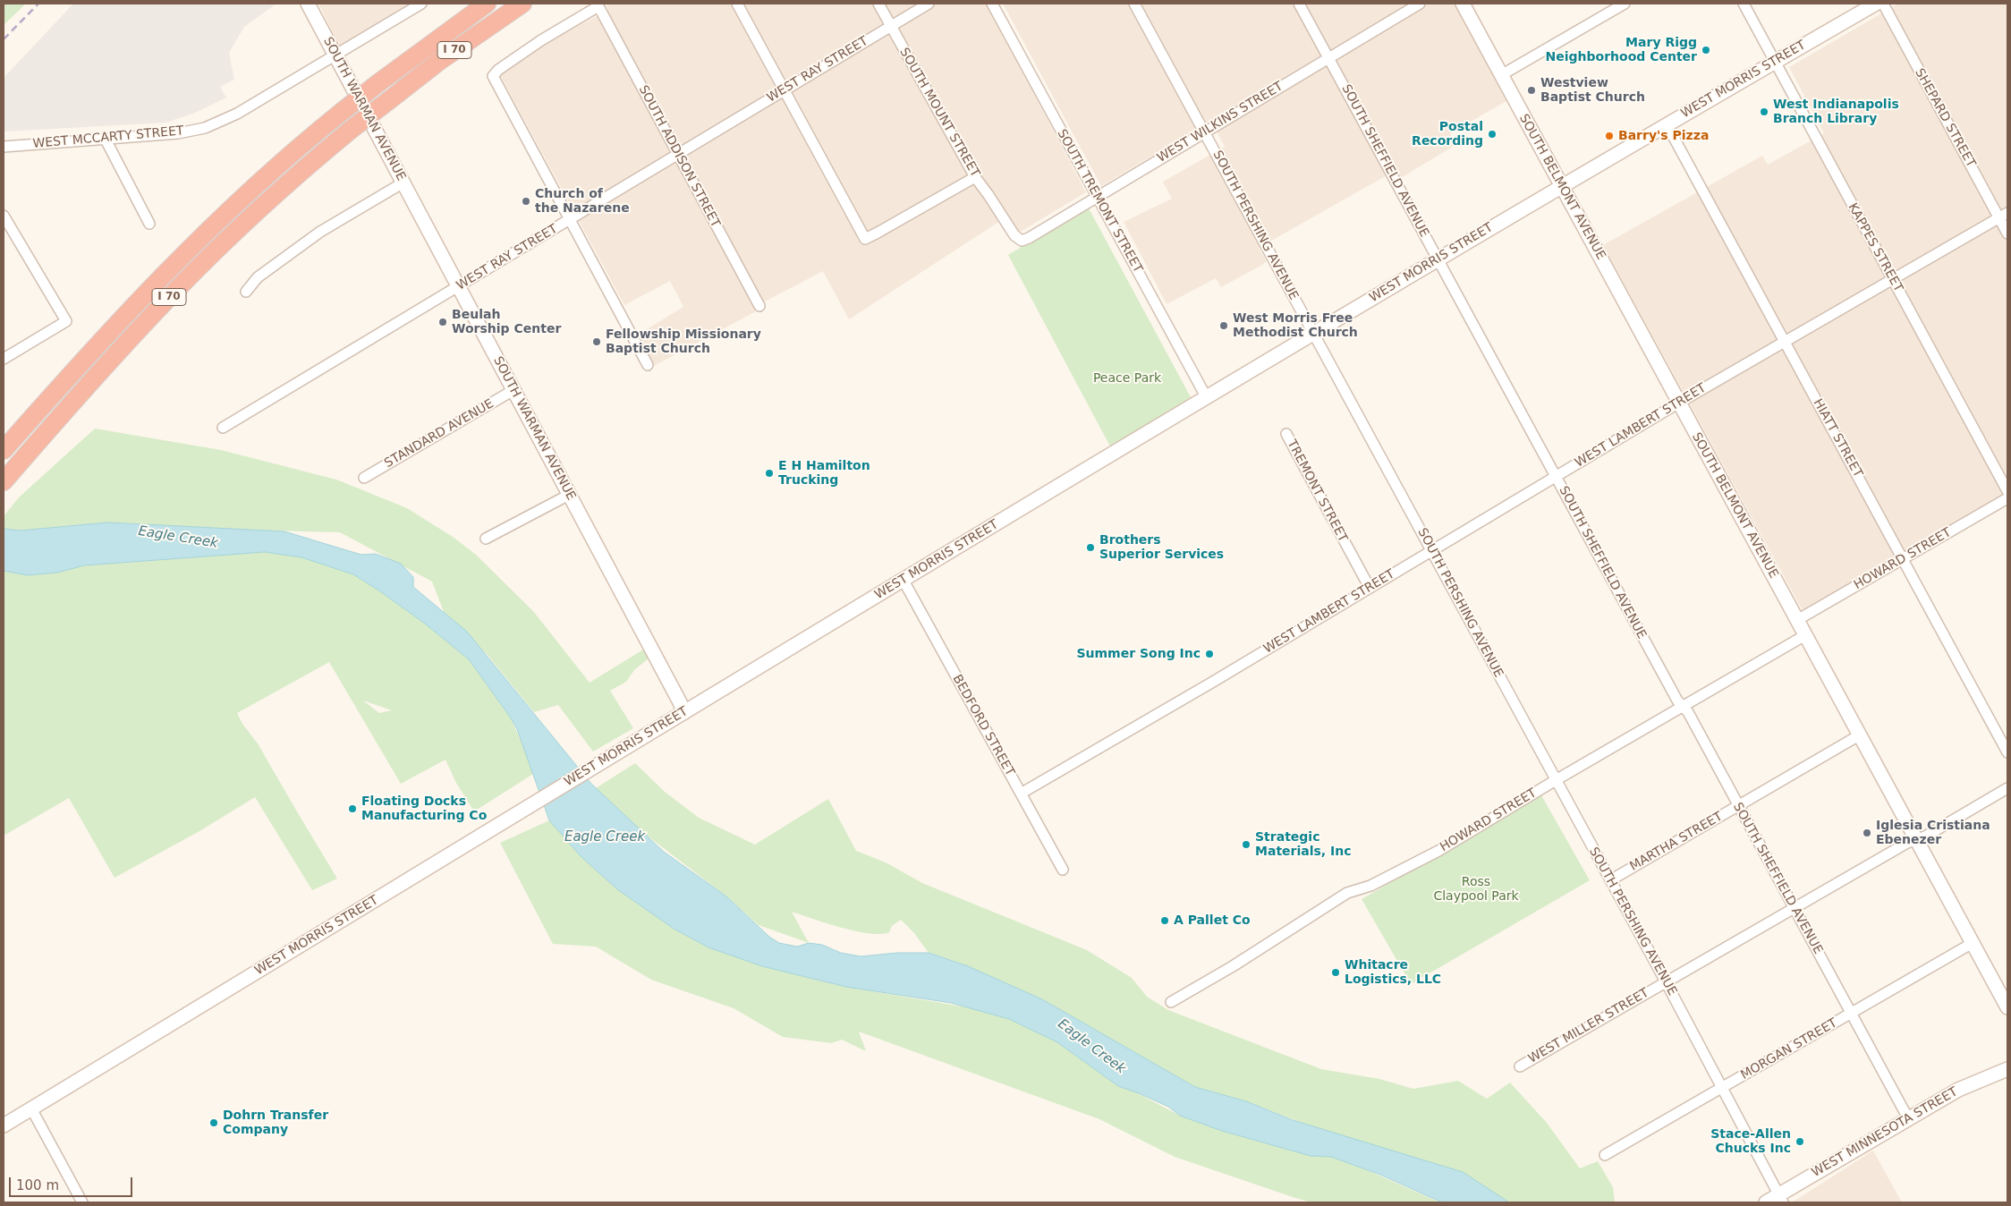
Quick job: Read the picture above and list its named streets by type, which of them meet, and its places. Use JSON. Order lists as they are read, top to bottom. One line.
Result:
{"streets":{"highway":["I 70"],"main road":["WEST MORRIS STREET","SOUTH WARMAN AVENUE","SOUTH BELMONT AVENUE","WEST MINNESOTA STREET"],"street":["WEST RAY STREET","SOUTH MOUNT STREET","SHEPARD STREET","WEST WILKINS STREET","WEST MCCARTY STREET","SOUTH ADDISON STREET","SOUTH SHEFFIELD AVENUE","SOUTH TREMONT STREET","SOUTH PERSHING AVENUE","KAPPES STREET","WEST LAMBERT STREET","STANDARD AVENUE","HIATT STREET","TREMONT STREET","HOWARD STREET","BEDFORD STREET","MARTHA STREET","WEST MILLER STREET","MORGAN STREET"]},"crossings":[["WEST RAY STREET","SOUTH WARMAN AVENUE"],["WEST RAY STREET","SOUTH MOUNT STREET"],["WEST RAY STREET","SOUTH ADDISON STREET"],["WEST MORRIS STREET","SOUTH WARMAN AVENUE"],["WEST MORRIS STREET","SOUTH SHEFFIELD AVENUE"],["WEST MORRIS STREET","SOUTH BELMONT AVENUE"],["WEST MORRIS STREET","SOUTH TREMONT STREET"],["WEST MORRIS STREET","SOUTH PERSHING AVENUE"],["WEST MORRIS STREET","KAPPES STREET"],["WEST MORRIS STREET","HIATT STREET"],["WEST MORRIS STREET","BEDFORD STREET"],["SOUTH WARMAN AVENUE","WEST MCCARTY STREET"],["SOUTH WARMAN AVENUE","STANDARD AVENUE"],["SOUTH MOUNT STREET","WEST WILKINS STREET"],["SHEPARD STREET","WEST LAMBERT STREET"],["WEST WILKINS STREET","SOUTH SHEFFIELD AVENUE"],["WEST WILKINS STREET","SOUTH TREMONT STREET"],["WEST WILKINS STREET","SOUTH PERSHING AVENUE"],["SOUTH SHEFFIELD AVENUE","WEST LAMBERT STREET"],["SOUTH SHEFFIELD AVENUE","HOWARD STREET"],["SOUTH SHEFFIELD AVENUE","MARTHA STREET"],["SOUTH SHEFFIELD AVENUE","WEST MILLER STREET"],["SOUTH SHEFFIELD AVENUE","MORGAN STREET"],["SOUTH SHEFFIELD AVENUE","WEST MINNESOTA STREET"],["SOUTH BELMONT AVENUE","WEST LAMBERT STREET"],["SOUTH BELMONT AVENUE","HOWARD STREET"],["SOUTH BELMONT AVENUE","MARTHA STREET"],["SOUTH BELMONT AVENUE","WEST MILLER STREET"],["SOUTH BELMONT AVENUE","MORGAN STREET"],["SOUTH PERSHING AVENUE","WEST LAMBERT STREET"],["SOUTH PERSHING AVENUE","HOWARD STREET"],["SOUTH PERSHING AVENUE","MARTHA STREET"],["SOUTH PERSHING AVENUE","WEST MILLER STREET"],["SOUTH PERSHING AVENUE","MORGAN STREET"],["SOUTH PERSHING AVENUE","WEST MINNESOTA STREET"],["KAPPES STREET","WEST LAMBERT STREET"],["WEST LAMBERT STREET","HIATT STREET"],["WEST LAMBERT STREET","TREMONT STREET"],["WEST LAMBERT STREET","BEDFORD STREET"],["HIATT STREET","HOWARD STREET"]],"water":["Eagle Creek"],"parks":["Peace Park","Ross Claypool Park"],"places":["Mary Rigg Neighborhood Center","Westview Baptist Church","West Indianapolis Branch Library","Postal Recording","Barry's Pizza","Church of the Nazarene","Beulah Worship Center","West Morris Free Methodist Church","Fellowship Missionary Baptist Church","E H Hamilton Trucking","Brothers Superior Services","Summer Song Inc","Floating Docks Manufacturing Co","Iglesia Cristiana Ebenezer","Strategic Materials, Inc","A Pallet Co","Whitacre Logistics, LLC","Dohrn Transfer Company","Stace-Allen Chucks Inc"],"scale_bar":"100 m"}
